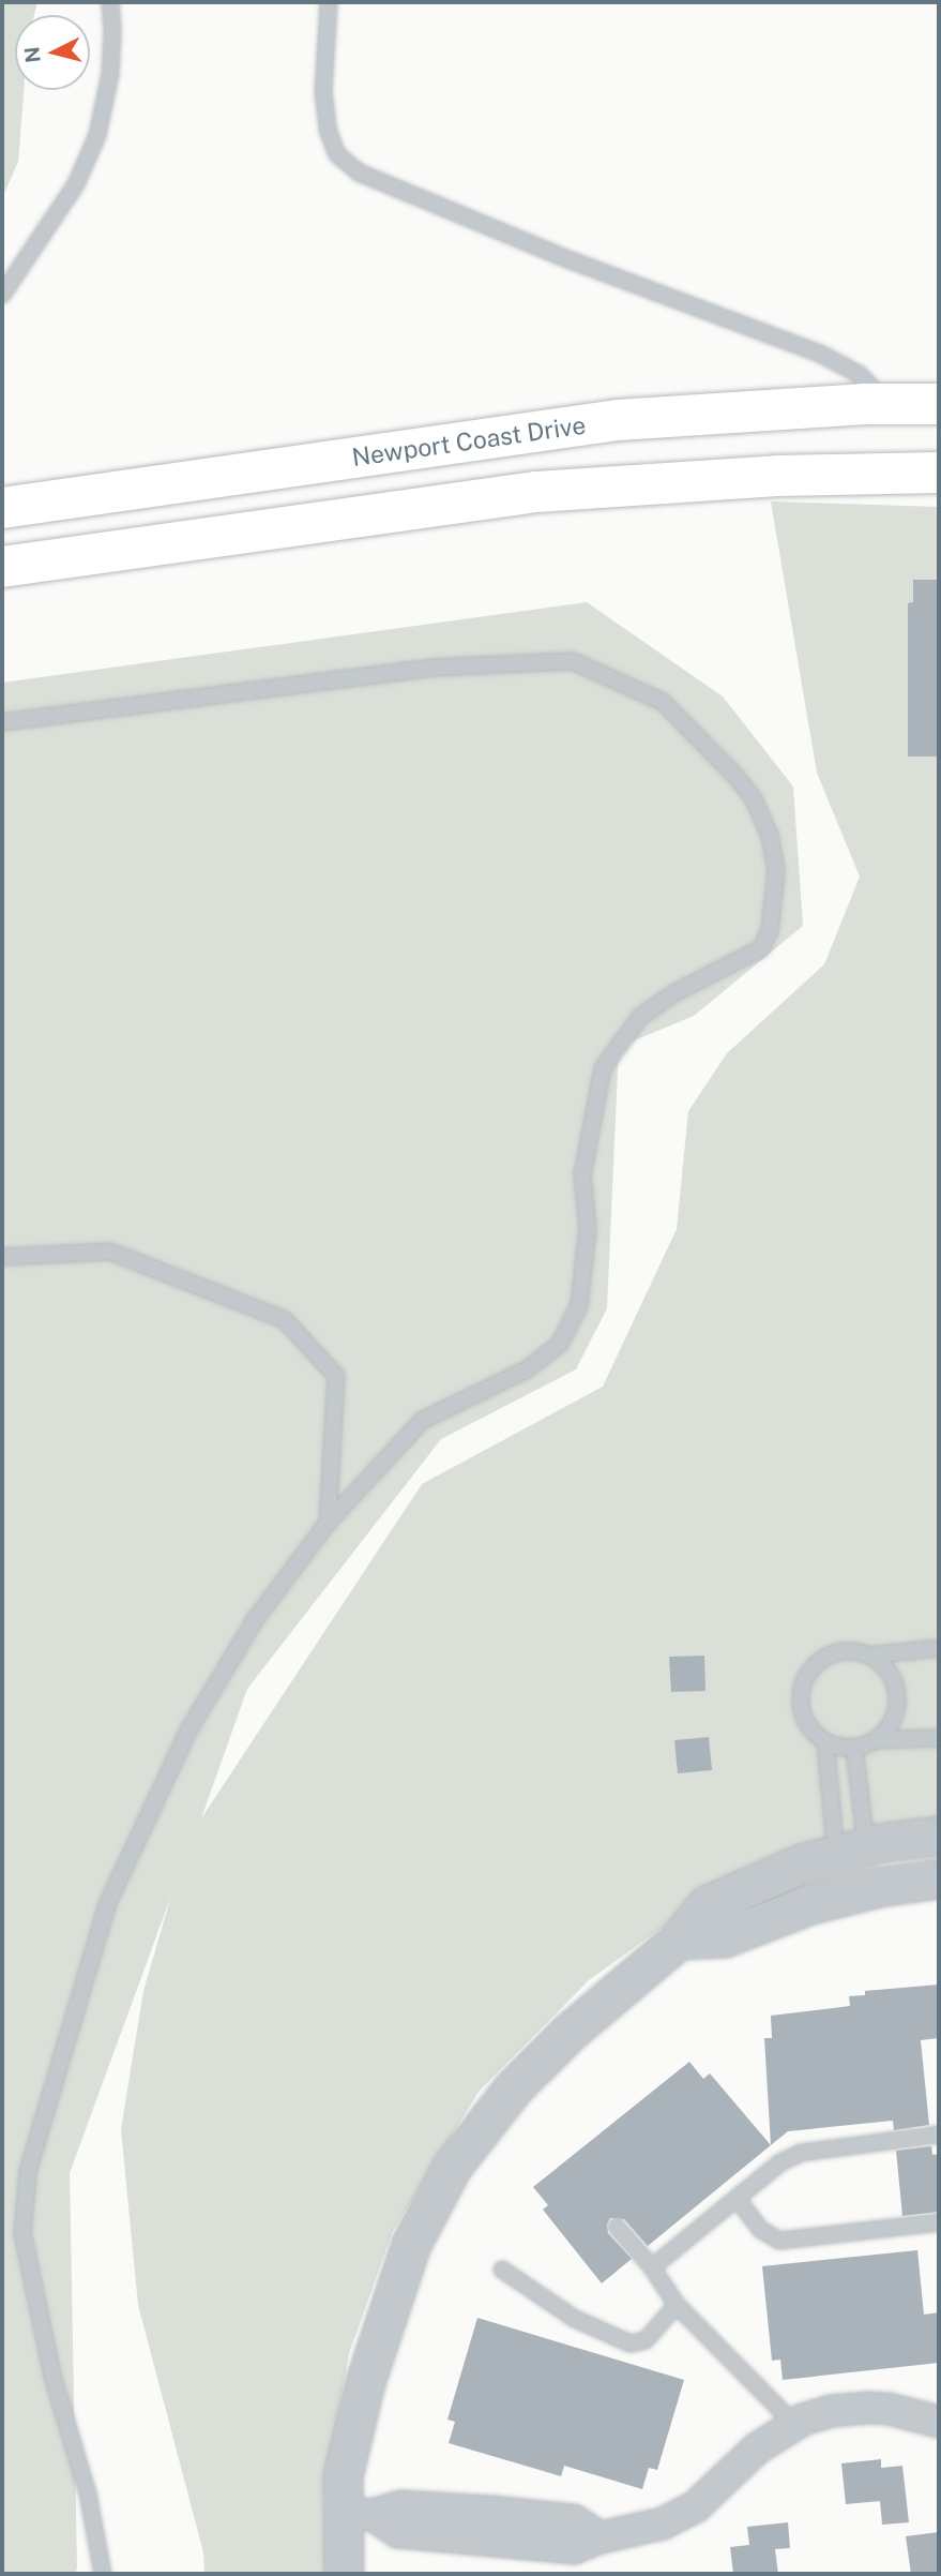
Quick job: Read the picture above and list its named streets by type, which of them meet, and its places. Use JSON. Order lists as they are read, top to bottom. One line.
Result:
{"streets":{"main road":["Newport Coast Drive"]},"north":"left"}
